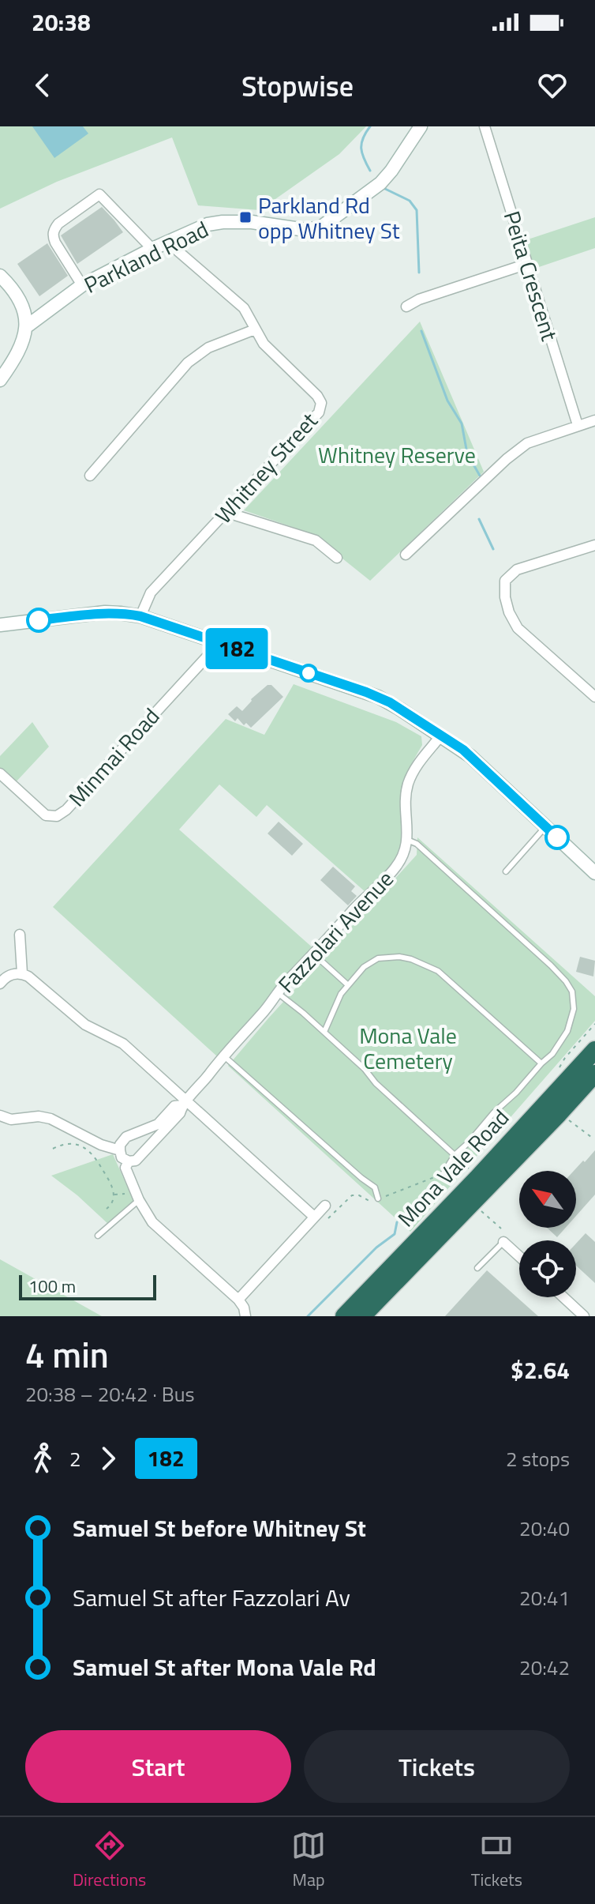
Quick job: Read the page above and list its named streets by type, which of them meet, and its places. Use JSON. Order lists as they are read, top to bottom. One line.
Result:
{"streets":{"highway":["Mona Vale Road"],"street":["Parkland Road","Peita Crescent","Whitney Street","Minmai Road","Fazzolari Avenue"]},"crossings":[["Parkland Road","Whitney Street"]],"parks":["Whitney Reserve","Mona Vale Cemetery"],"places":{"transit":["Parkland Rd opp Whitney St"]},"lines":["bus line 182"],"scale_bar":"100 m","north":"top left","page":{"status":"20:38","header":"Stopwise","on_map":"182","scale":"100 m","heading":["4 min","20:38 – 20:42 · Bus","$2.64"],"legs":["2","182","2 stops"],"list":[{"name":"Samuel St before Whitney St","value":"20:40"},{"name":"Samuel St after Fazzolari Av","value":"20:41"},{"name":"Samuel St after Mona Vale Rd","value":"20:42"}],"buttons":["Start","Tickets"],"tabs":["Directions","Map","Tickets"]}}
